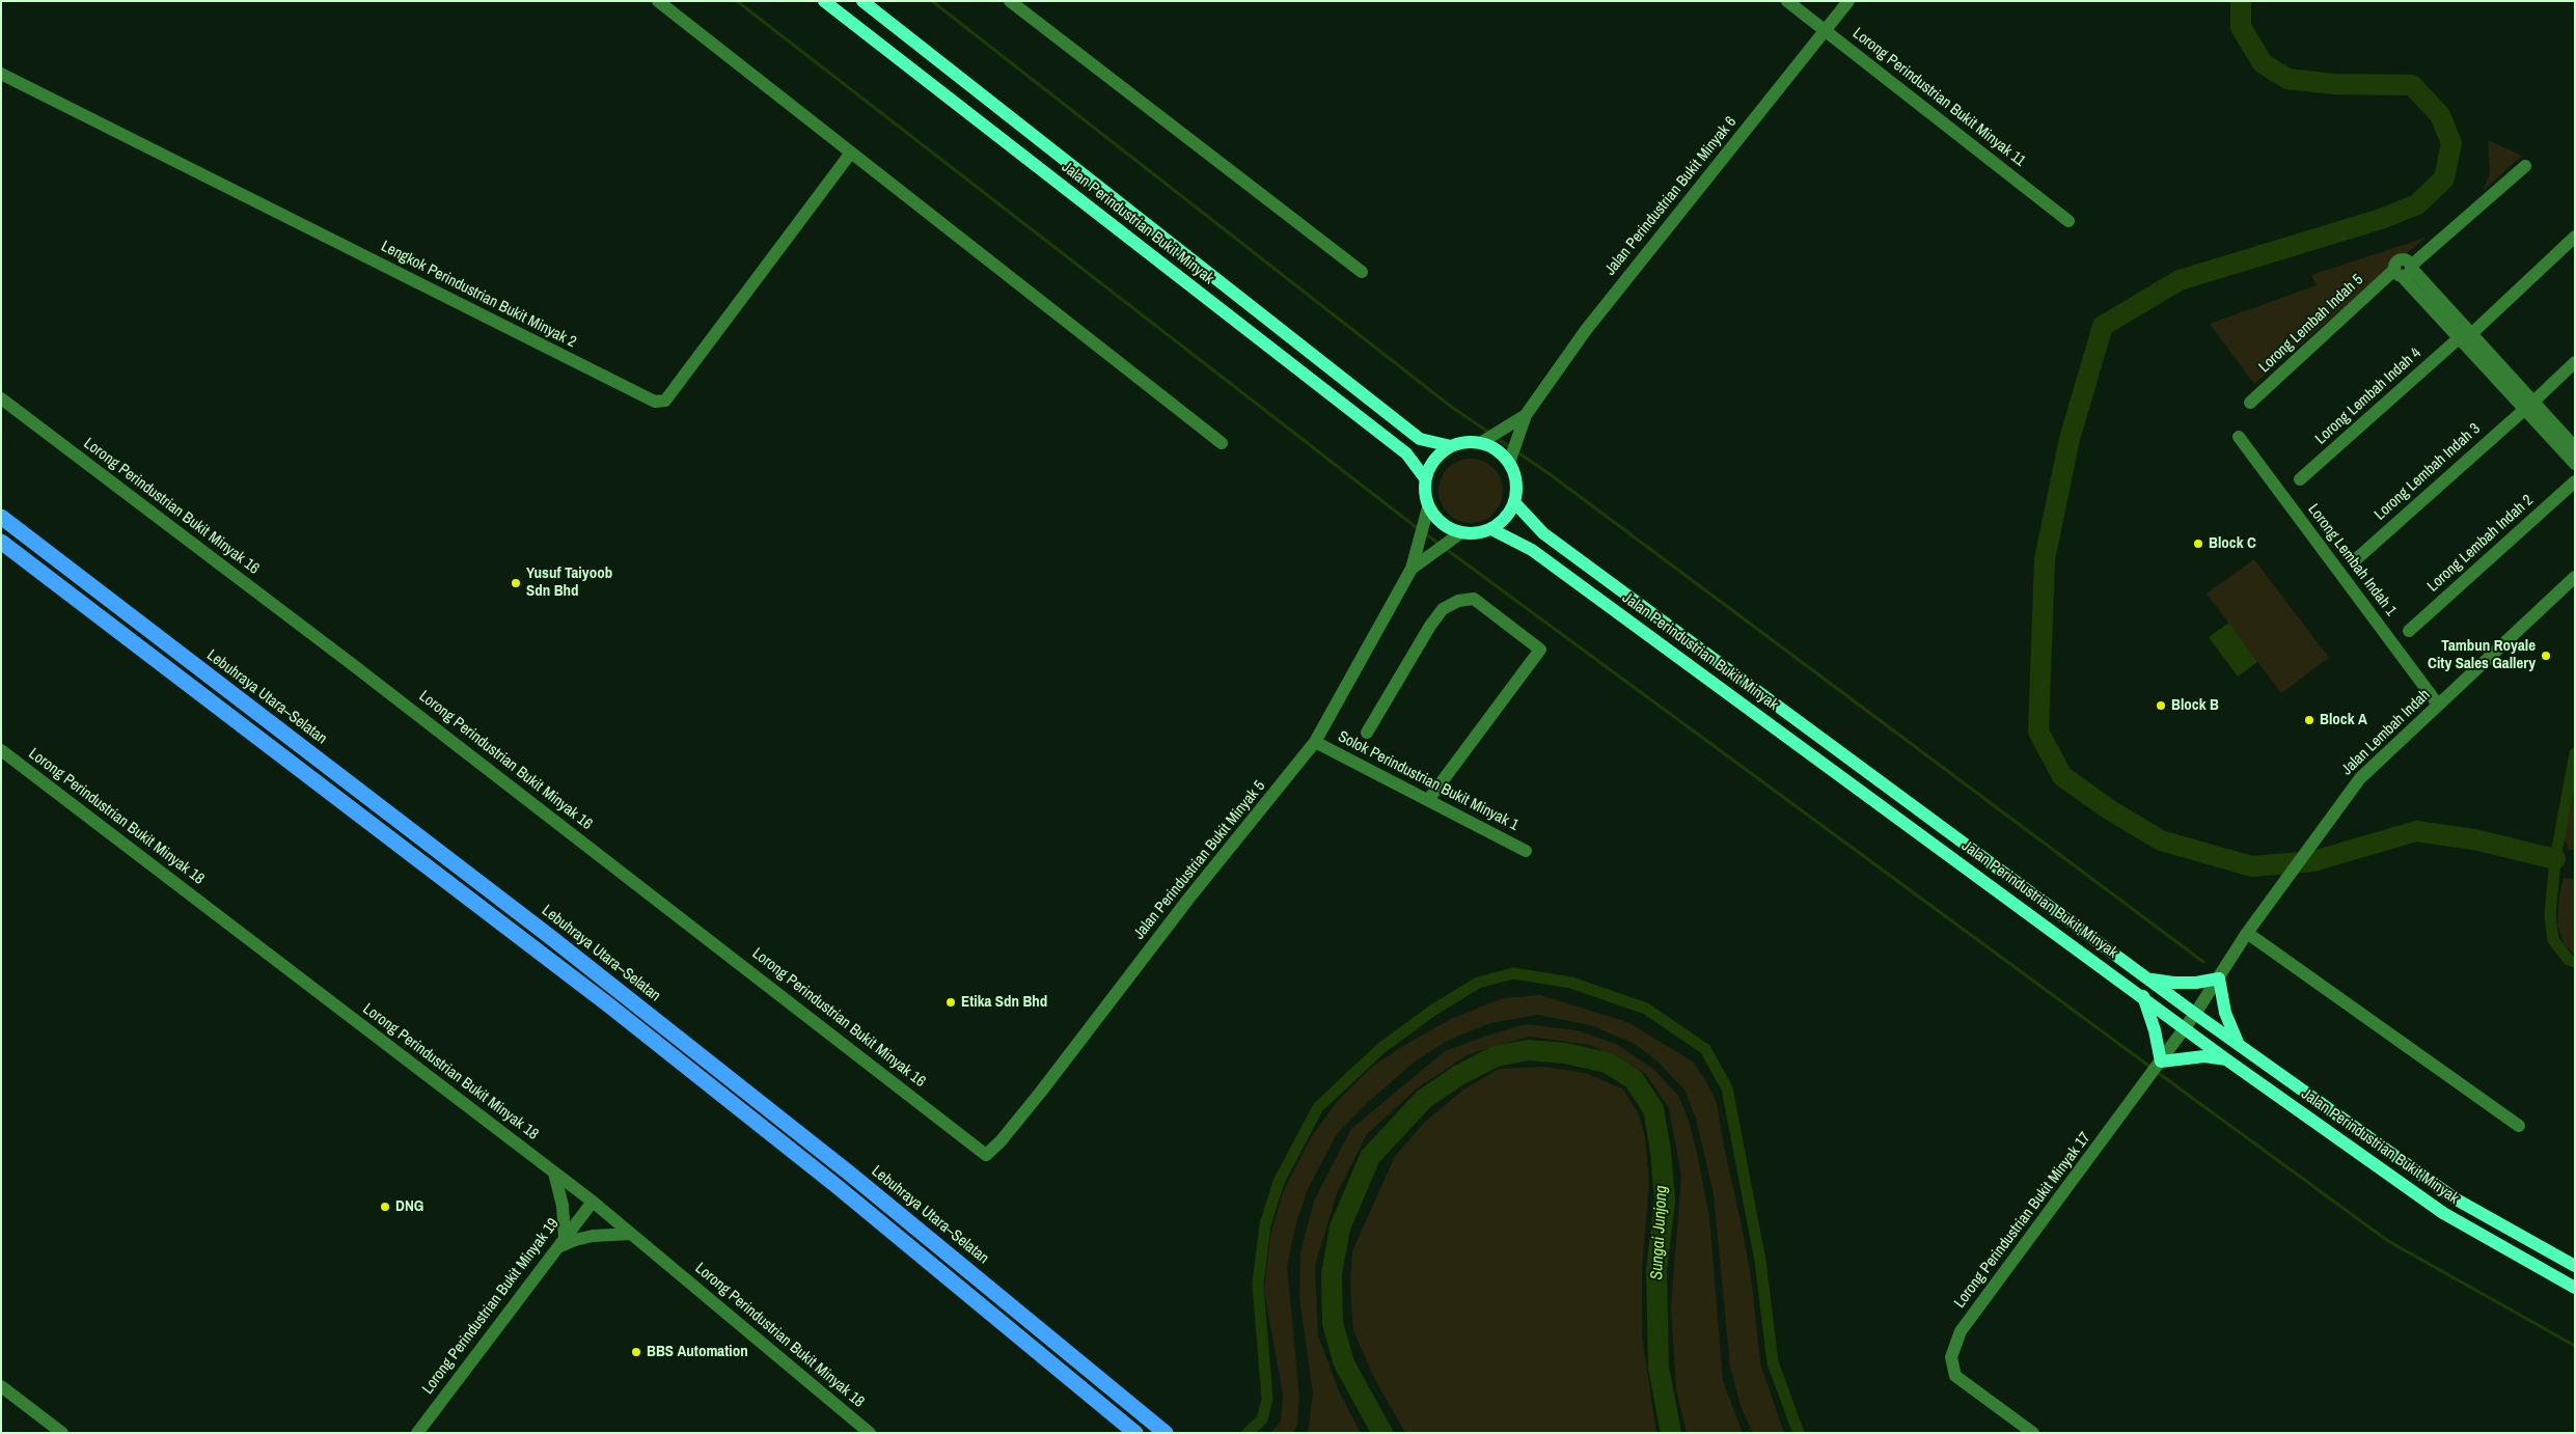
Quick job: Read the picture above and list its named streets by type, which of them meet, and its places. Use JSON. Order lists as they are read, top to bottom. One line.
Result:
{"streets":{"highway":["Lebuhraya Utara–Selatan"],"main road":["Jalan Perindustrian Bukit Minyak"],"street":["Lorong Perindustrian Bukit Minyak 11","Jalan Perindustrian Bukit Minyak 6","Lengkok Perindustrian Bukit Minyak 2","Lorong Lembah Indah 5","Lorong Lembah Indah 4","Lorong Lembah Indah 3","Lorong Perindustrian Bukit Minyak 16","Lorong Lembah Indah 2","Lorong Lembah Indah 1","Jalan Lembah Indah","Solok Perindustrian Bukit Minyak 1","Lorong Perindustrian Bukit Minyak 18","Jalan Perindustrian Bukit Minyak 5","Lorong Perindustrian Bukit Minyak 17","Lorong Perindustrian Bukit Minyak 19"]},"crossings":[["Lorong Perindustrian Bukit Minyak 11","Jalan Perindustrian Bukit Minyak 6"],["Jalan Perindustrian Bukit Minyak","Jalan Lembah Indah"],["Jalan Perindustrian Bukit Minyak","Lorong Perindustrian Bukit Minyak 17"],["Lorong Perindustrian Bukit Minyak 16","Jalan Perindustrian Bukit Minyak 5"],["Lorong Lembah Indah 1","Jalan Lembah Indah"],["Jalan Lembah Indah","Lorong Perindustrian Bukit Minyak 17"],["Solok Perindustrian Bukit Minyak 1","Jalan Perindustrian Bukit Minyak 5"],["Lorong Perindustrian Bukit Minyak 18","Lorong Perindustrian Bukit Minyak 19"]],"water":["Sungai Junjong"],"places":["Block C","Yusuf Taiyoob Sdn Bhd","Tambun Royale City Sales Gallery","Block B","Block A","Etika Sdn Bhd","DNG","BBS Automation"]}
